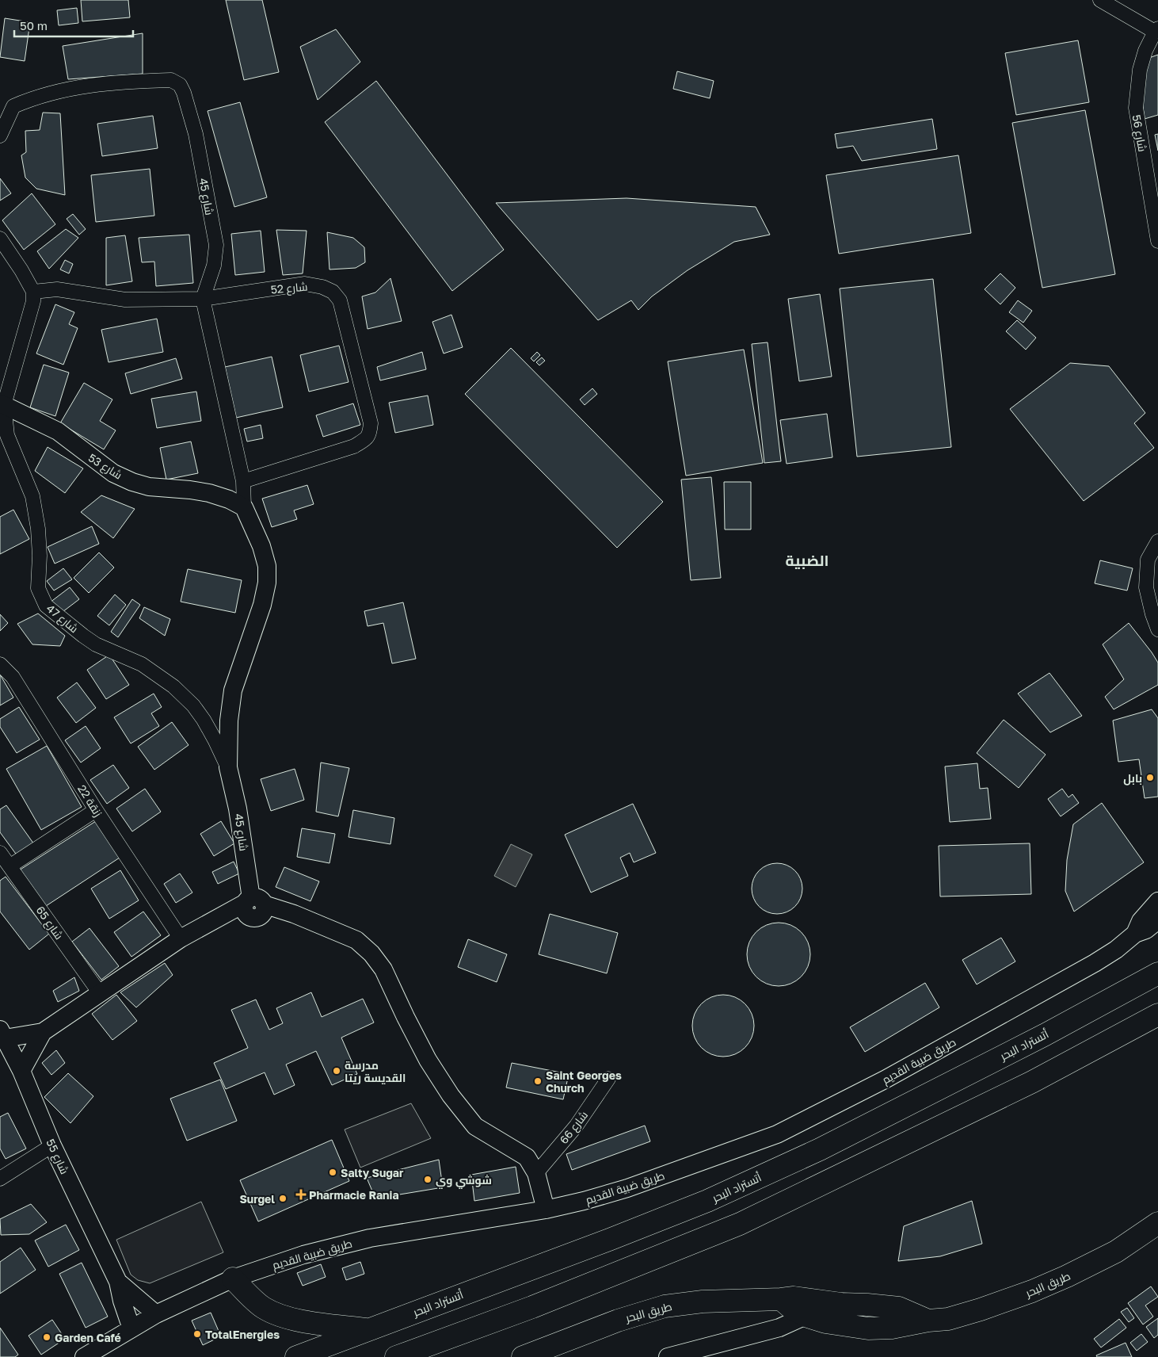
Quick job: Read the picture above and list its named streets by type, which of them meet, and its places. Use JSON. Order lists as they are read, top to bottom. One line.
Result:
{"streets":{"highway":["أتستراد البحر","طريق البحر"],"street":["شارع 56","شارع 45","شارع 52","شارع 53","شارع 47","زنقة 22","شارع 65","طريق ضبية القديم","شارع 66","شارع 55"]},"crossings":[["شارع 45","شارع 52"],["شارع 45","شارع 53"],["شارع 45","شارع 47"],["شارع 53","شارع 47"],["طريق ضبية القديم","شارع 55"]],"districts":["الضبية"],"places":{"other":["بابل","مدرسة القديسة ريتا","Saint Georges Church","Salty Sugar","شوشي وي","Surgel","TotalEnergies","Garden Café"],"health":["Pharmacie Rania"]},"scale_bar":"50 m"}
